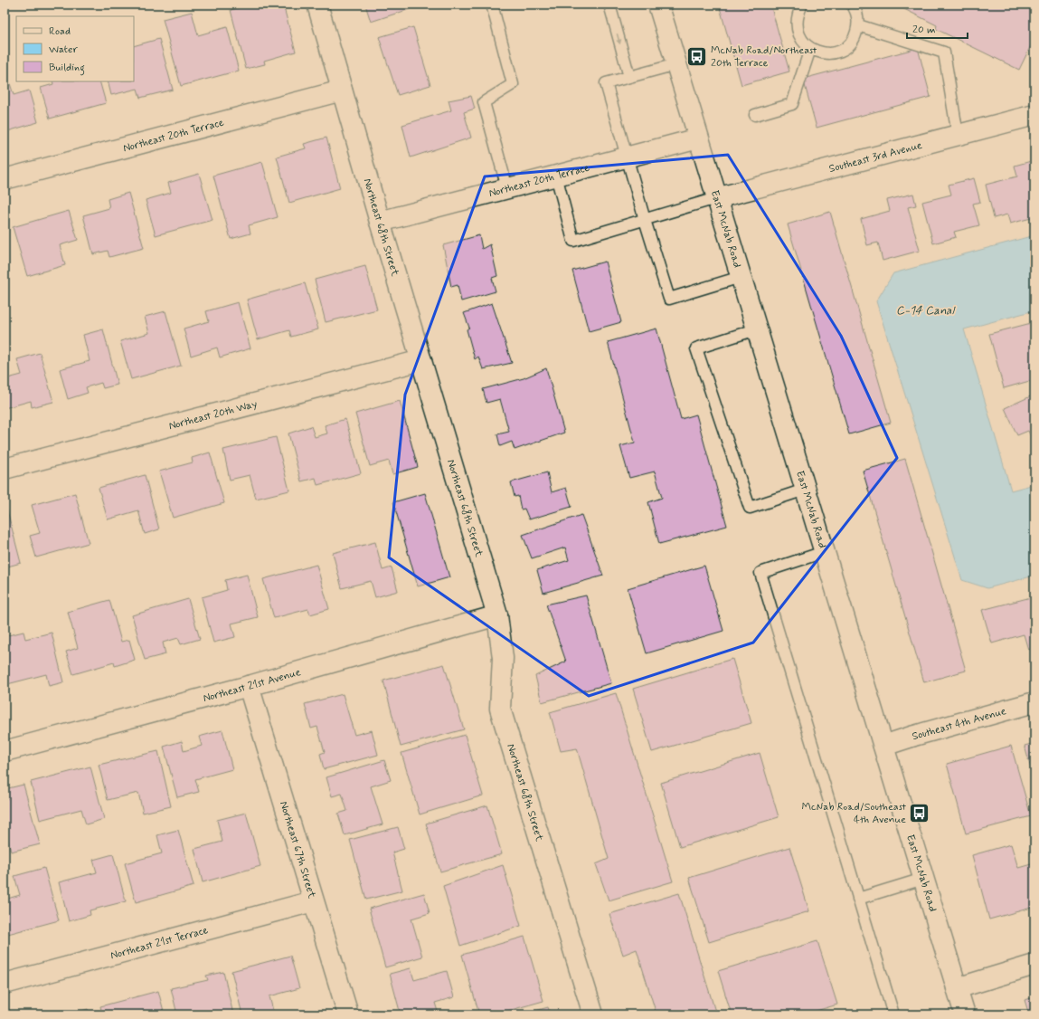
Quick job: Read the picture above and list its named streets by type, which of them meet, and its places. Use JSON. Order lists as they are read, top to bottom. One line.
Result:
{"streets":{"street":["Northeast 20th Terrace","Southeast 3rd Avenue","Northeast 68th Street","East McNab Road","Northeast 20th Way","Northeast 21st Avenue","Southeast 4th Avenue","Northeast 67th Street","Northeast 21st Terrace"]},"crossings":[["Northeast 20th Terrace","Northeast 68th Street"],["Northeast 20th Terrace","East McNab Road"],["Southeast 3rd Avenue","East McNab Road"],["Northeast 68th Street","Northeast 20th Way"],["Northeast 68th Street","Northeast 21st Avenue"],["East McNab Road","Southeast 4th Avenue"],["Northeast 21st Avenue","Northeast 67th Street"],["Northeast 67th Street","Northeast 21st Terrace"]],"water":["C-14 Canal"],"places":{"bus stop":["McNab Road/Northeast 20th Terrace","McNab Road/Southeast 4th Avenue"]},"legend":["Road","Water","Building"],"scale_bar":"20 m"}
